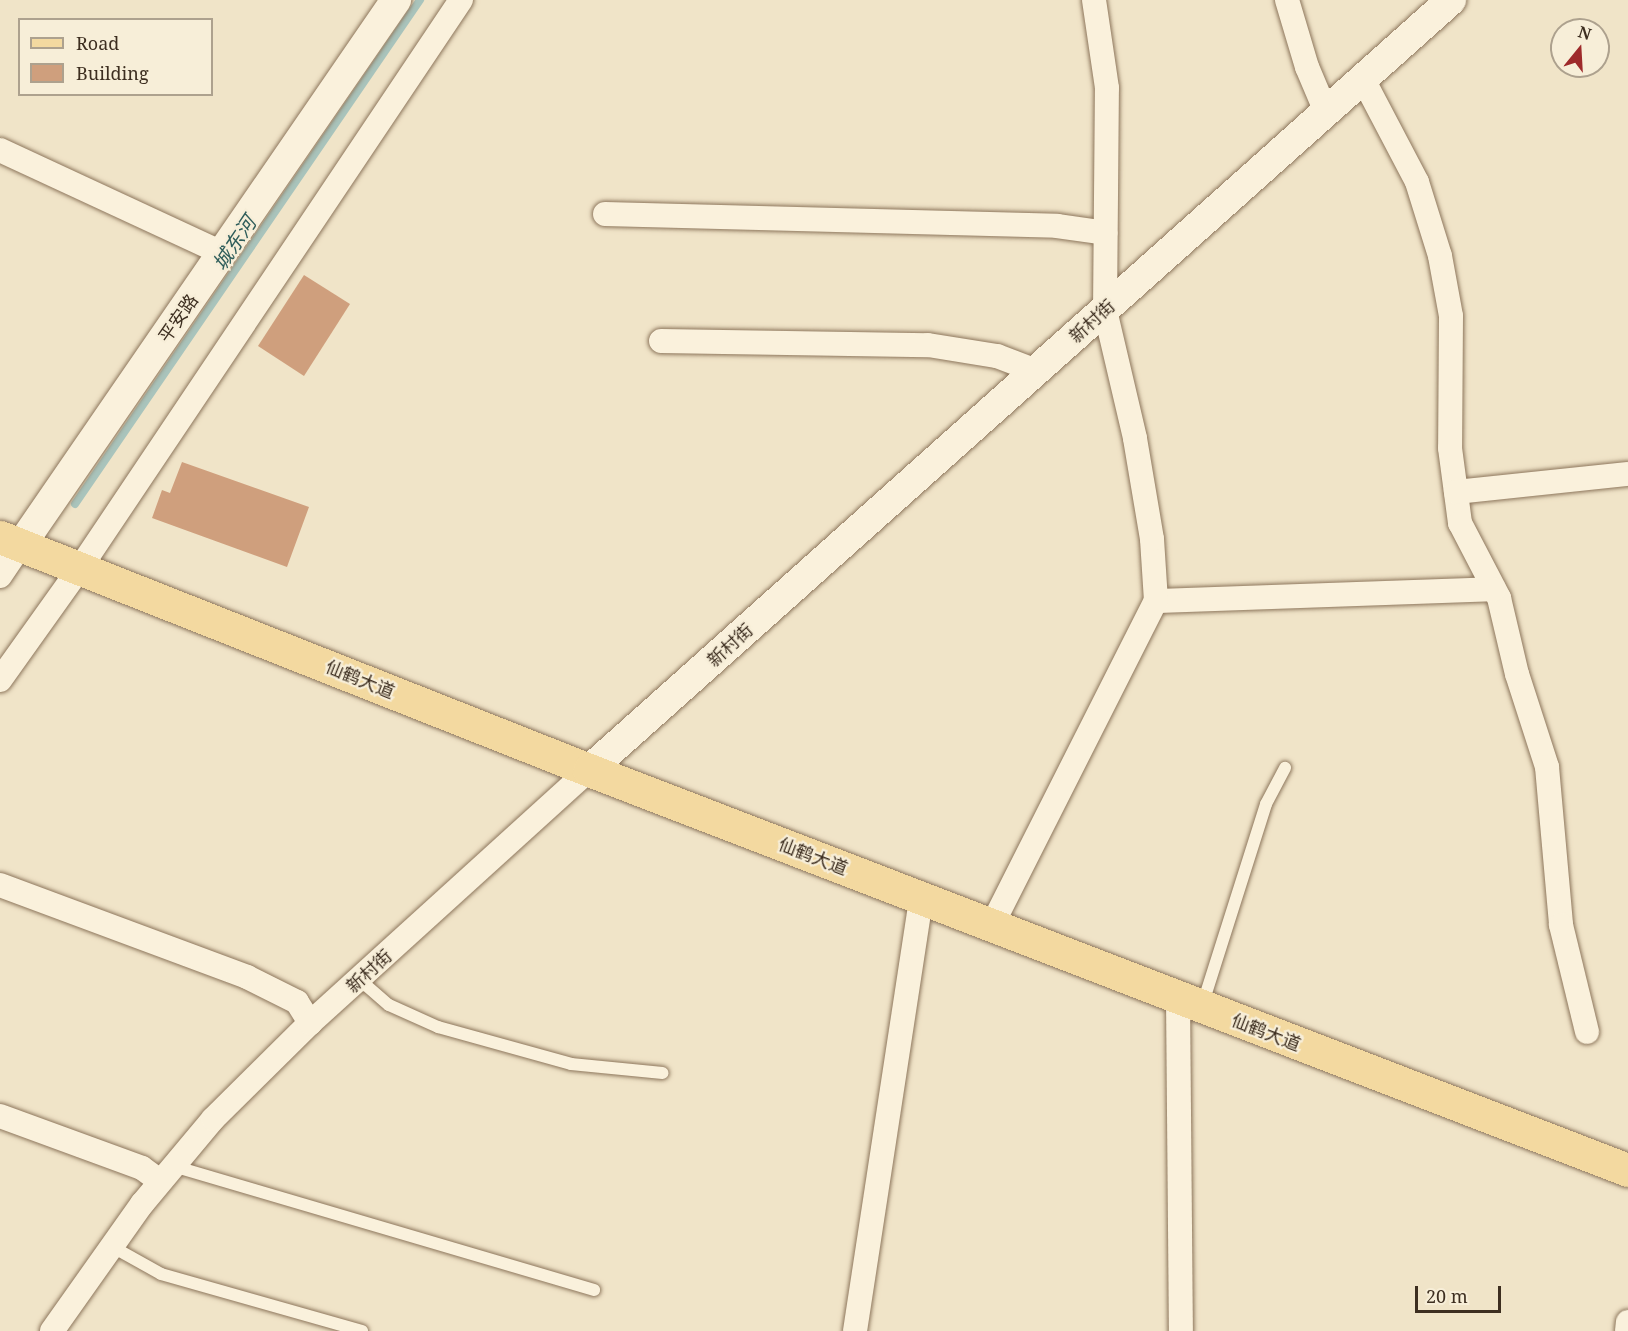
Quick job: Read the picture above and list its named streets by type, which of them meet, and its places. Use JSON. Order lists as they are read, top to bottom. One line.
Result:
{"streets":{"main road":["仙鹤大道"],"street":["平安路","新村街"]},"crossings":[["平安路","仙鹤大道"],["新村街","仙鹤大道"]],"water":["城东河"],"legend":["Road","Building"],"scale_bar":"20 m","north":"top"}
